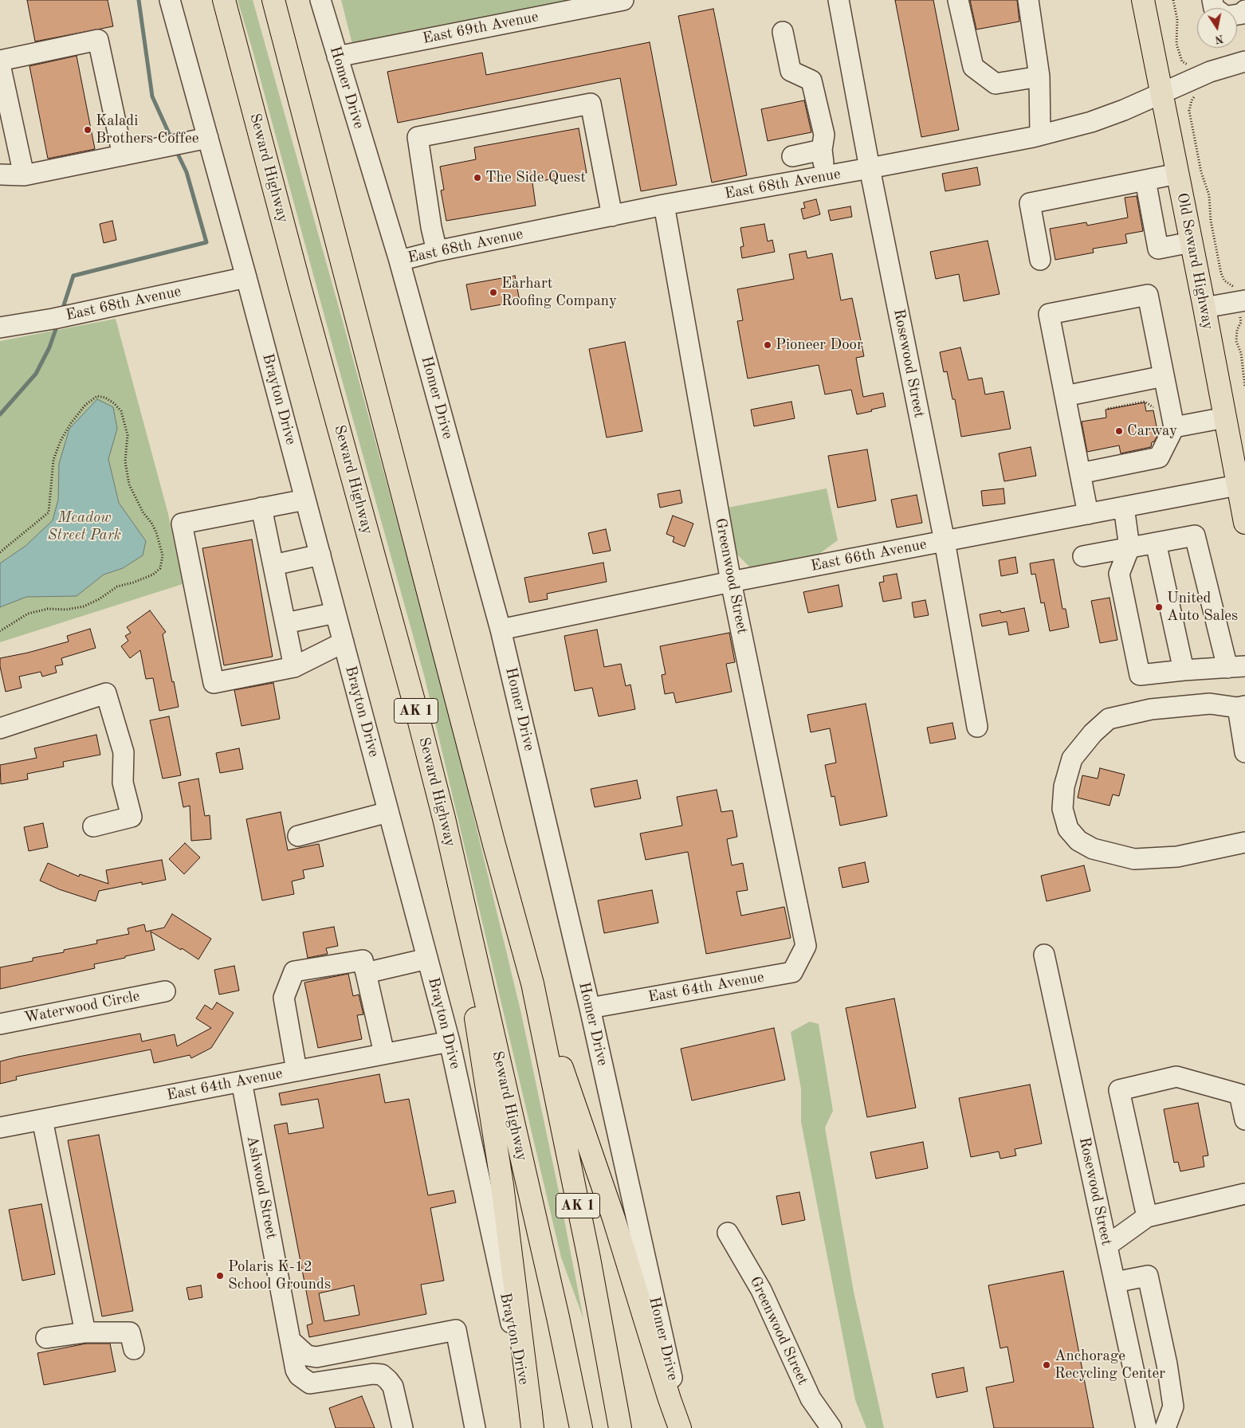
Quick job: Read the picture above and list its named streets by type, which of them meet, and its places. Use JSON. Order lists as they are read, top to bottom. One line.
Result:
{"streets":{"main road":["Seward Highway","Old Seward Highway","AK 1"],"street":["East 69th Avenue","Homer Drive","East 68th Avenue","Rosewood Street","Brayton Drive","East 66th Avenue","Greenwood Street","East 64th Avenue","Waterwood Circle","Ashwood Street"]},"crossings":[["East 69th Avenue","Homer Drive"],["Homer Drive","East 68th Avenue"],["Homer Drive","East 66th Avenue"],["Homer Drive","East 64th Avenue"],["East 68th Avenue","Old Seward Highway"],["East 68th Avenue","Rosewood Street"],["East 68th Avenue","Brayton Drive"],["East 68th Avenue","Greenwood Street"],["Old Seward Highway","East 66th Avenue"],["Rosewood Street","East 66th Avenue"],["Brayton Drive","East 64th Avenue"],["East 66th Avenue","Greenwood Street"],["Greenwood Street","East 64th Avenue"],["East 64th Avenue","Ashwood Street"]],"parks":["Meadow Street Park"],"places":["Kaladi Brothers Coffee","The Side Quest","Earhart Roofing Company","Pioneer Door","Carway","United Auto Sales","Polaris K-12 School Grounds","Anchorage Recycling Center"],"north":"bottom"}
